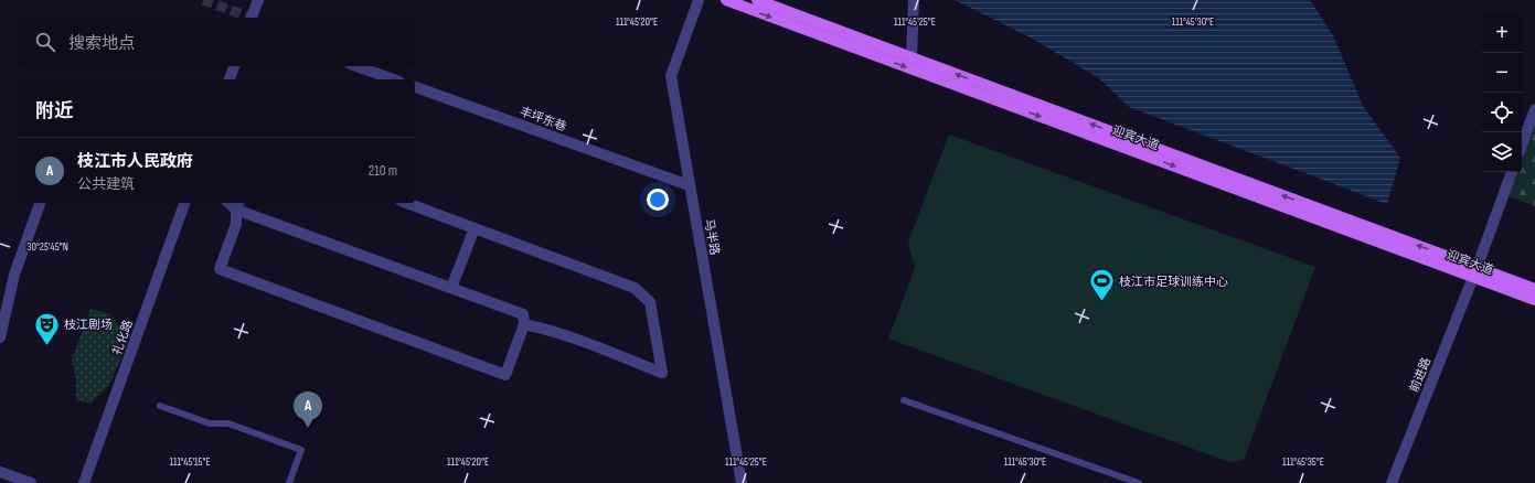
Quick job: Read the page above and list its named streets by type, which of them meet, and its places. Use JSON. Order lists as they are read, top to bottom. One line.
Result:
{"streets":{"main road":["迎宾大道"],"street":["丰坪东巷","马半路","礼化路","前进路"]},"crossings":[["丰坪东巷","马半路"],["迎宾大道","前进路"]],"places":{"sports":["枝江市足球训练中心"],"theatre":["枝江剧场"]},"page":{"map_buttons":["+","−"],"search":"搜索地点","heading":"附近","list":[{"mark":"A","name":"枝江市人民政府","note":"公共建筑","value":"210 m"}],"pins":"A"},"coordinates":["111°45'20\"E","111°45'25\"E","111°45'30\"E","30°25'45\"N","111°45'15\"E","111°45'35\"E"]}
